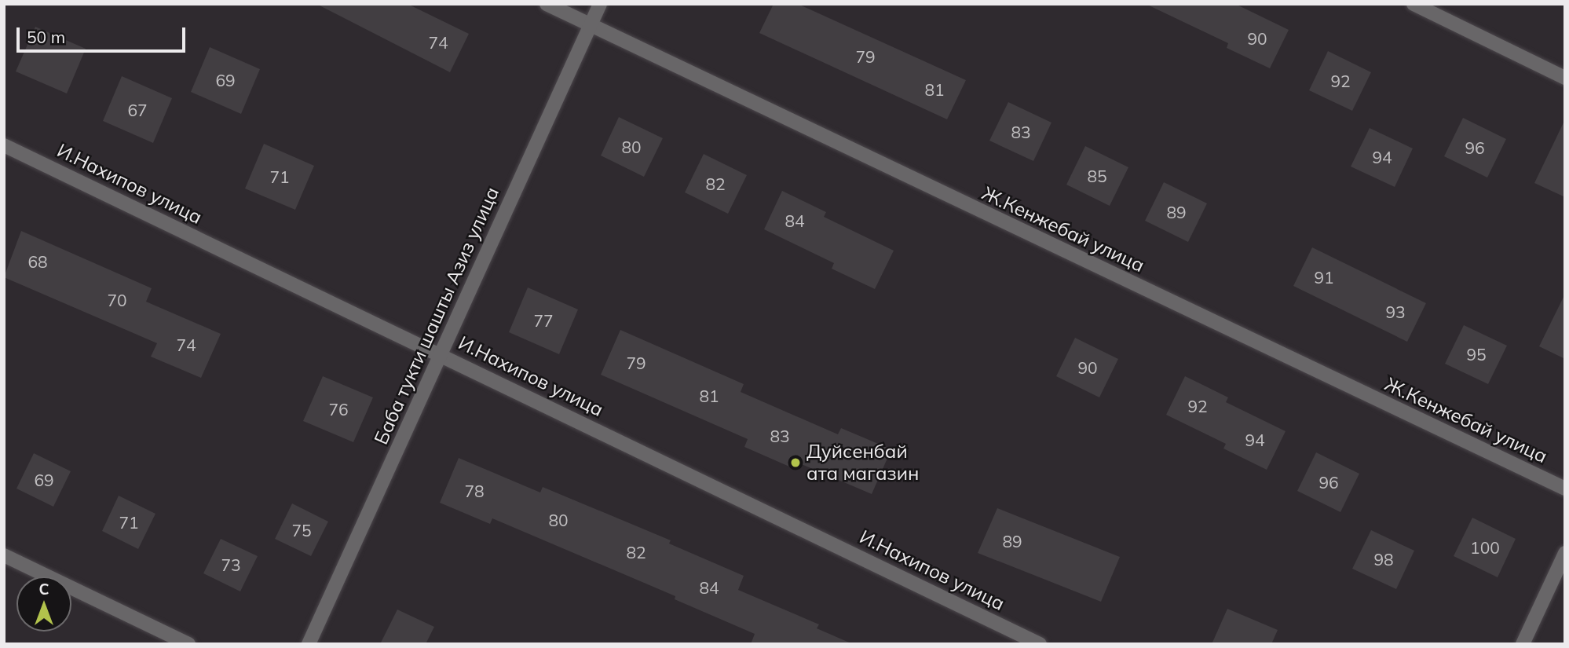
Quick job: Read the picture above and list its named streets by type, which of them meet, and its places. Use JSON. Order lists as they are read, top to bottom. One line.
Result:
{"streets":{"street":["И.Нахипов улица","Ж.Кенжебай улица","Баба тукти шашты Азиз улица"]},"crossings":[["И.Нахипов улица","Баба тукти шашты Азиз улица"],["Ж.Кенжебай улица","Баба тукти шашты Азиз улица"]],"places":["Дуйсенбай ата магазин"],"house_numbers":["90","74","79","69","92","81","67","83","80","96","94","85","71","82","89","84","68","91","70","93","77","74","95","79","90","81","92","76","83","94","69","96","78","80","71","75","89","100","82","98","73","84"],"scale_bar":"50 m","north":"top"}
